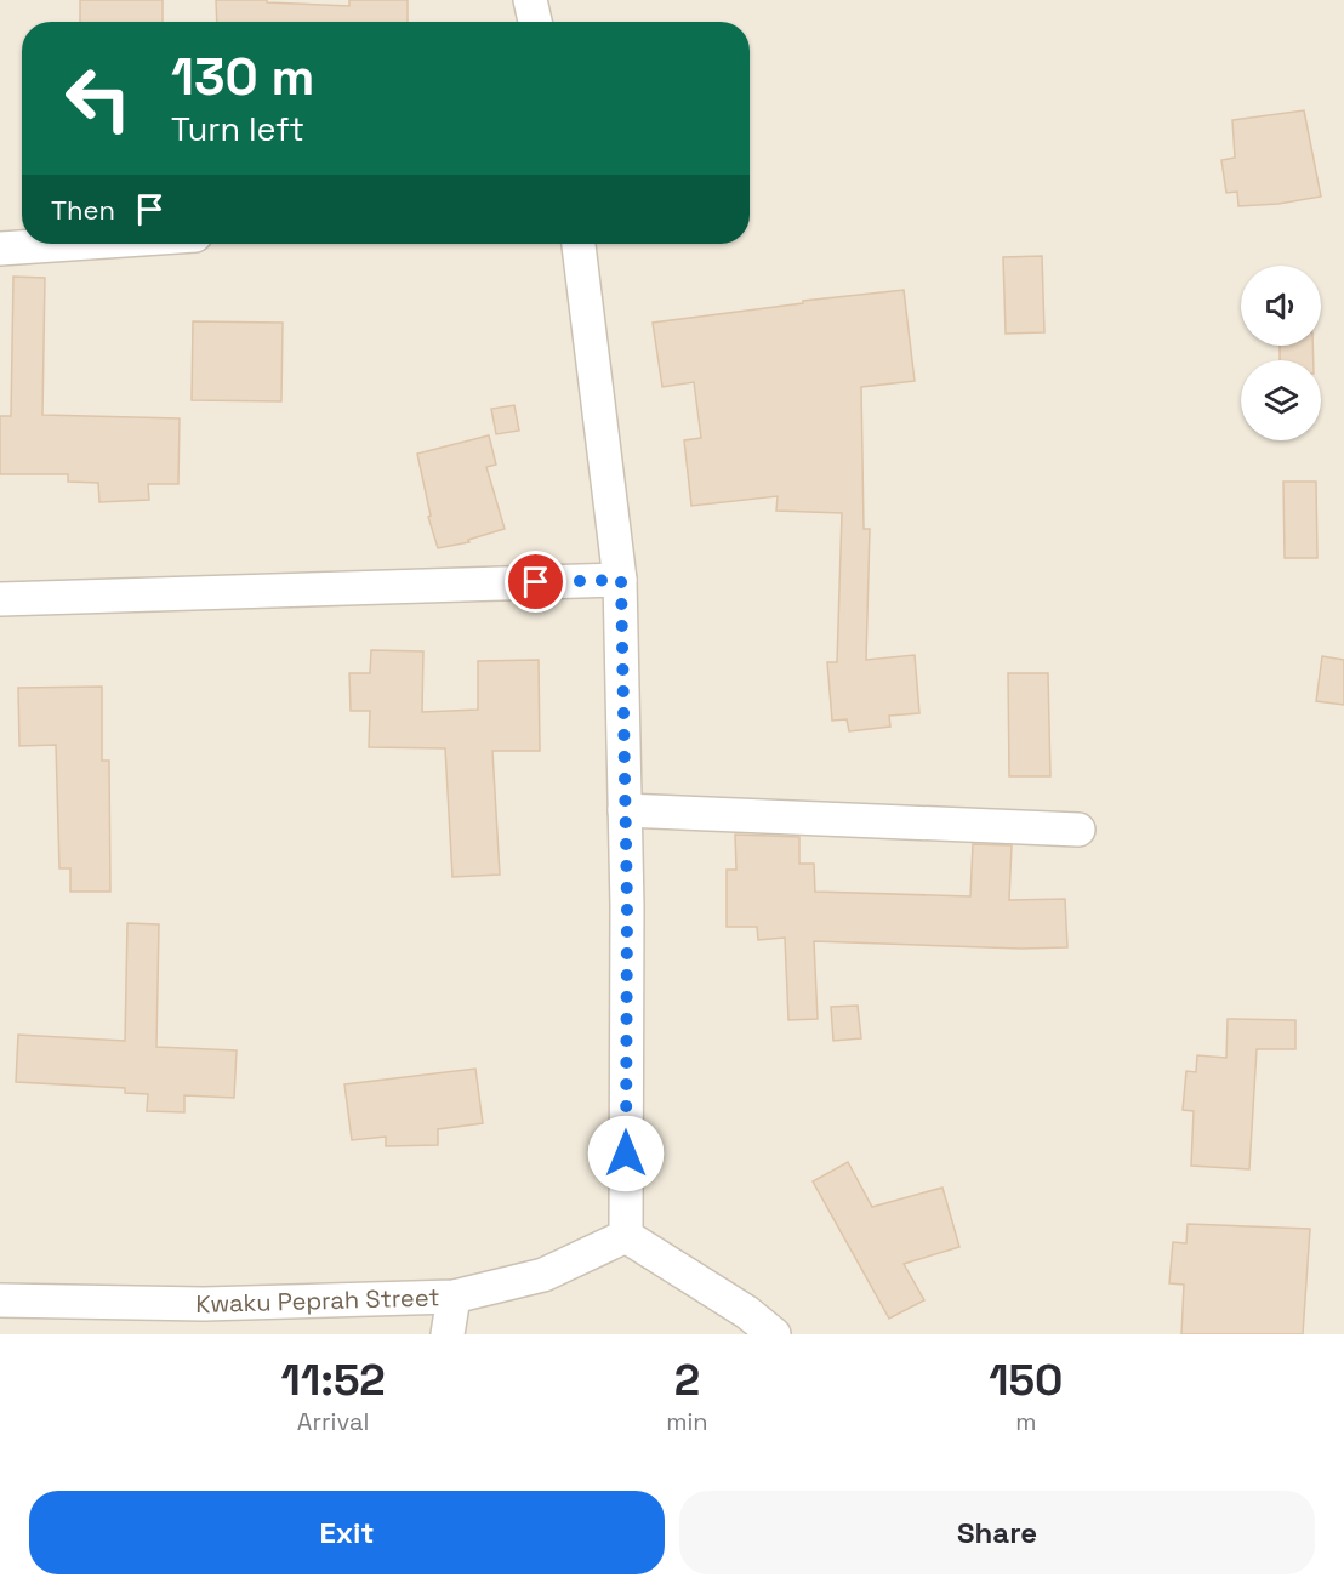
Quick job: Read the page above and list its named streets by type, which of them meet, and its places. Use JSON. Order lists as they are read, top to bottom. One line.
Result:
{"streets":{"street":["Kwaku Peprah Street"]},"page":{"turn":["130 m","Turn left"],"then":"Then","eta":["11:52","Arrival","2","min","150","m"],"buttons":["Exit","Share"]}}
